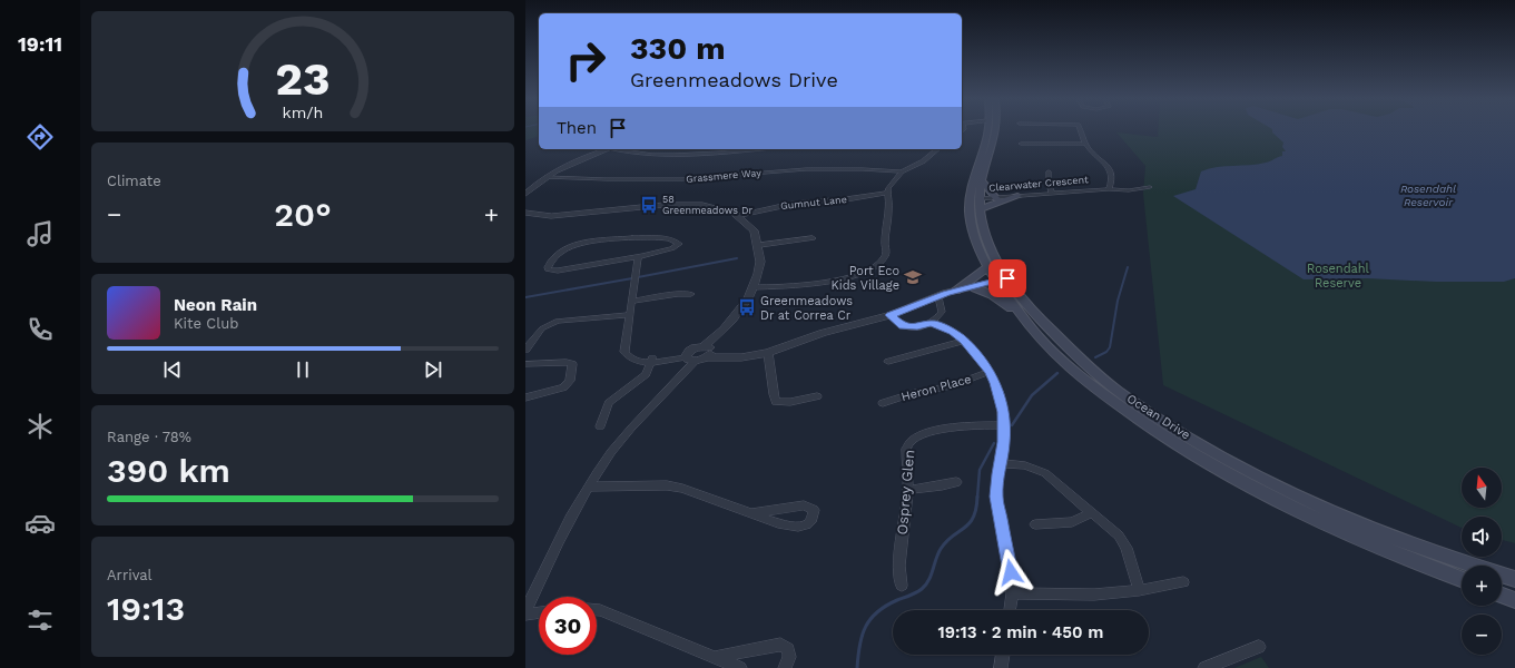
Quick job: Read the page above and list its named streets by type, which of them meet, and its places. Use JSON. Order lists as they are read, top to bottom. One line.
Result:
{"streets":{"main road":["Ocean Drive"],"street":["Grassmere Way","Clearwater Crescent","Gumnut Lane","Heron Place","Osprey Glen"]},"crossings":[["Clearwater Crescent","Ocean Drive"]],"water":["Rosendahl Reservoir"],"parks":["Rosendahl Reserve"],"places":{"bus stop":["58 Greenmeadows Dr","Greenmeadows Dr at Correa Cr"],"school or university":["Port Eco Kids Village"]},"north":"top","page":{"tabs":"19:11","turn":["330 m","Greenmeadows Drive"],"then":"Then","tile":["Climate",["Range · 78%","390 km"],["Arrival","19:13"]],"heat":["−","20°","+"],"song":["Neon Rain","Kite Club"],"map_buttons":["+","−"],"limit":"30","trip":"19:13 · 2 min · 450 m","gauge":["23","km/h"]}}
